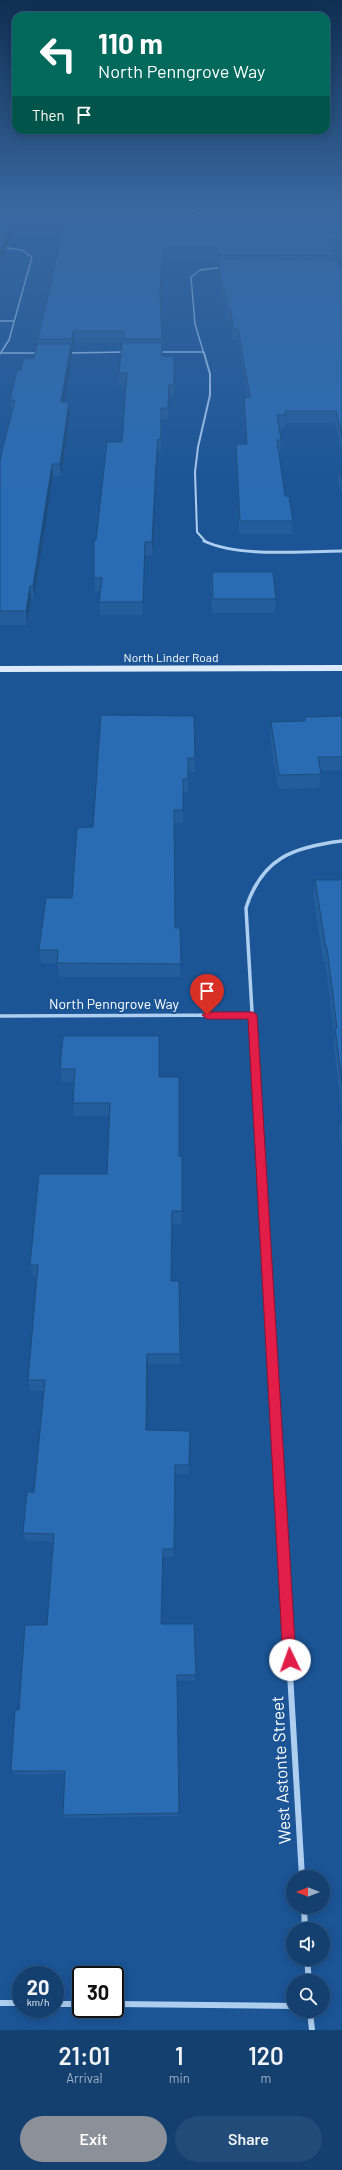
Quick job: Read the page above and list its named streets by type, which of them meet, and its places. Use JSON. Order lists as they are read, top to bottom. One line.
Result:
{"streets":{"main road":["North Linder Road"],"street":["North Penngrove Way","West Astonte Street"]},"crossings":[["North Penngrove Way","West Astonte Street"]],"north":"left","page":{"turn":["110 m","North Penngrove Way"],"then":"Then","speed":"20 km/h","limit":"30","eta":["21:01","Arrival","1","min","120","m"],"buttons":["Exit","Share"]}}
